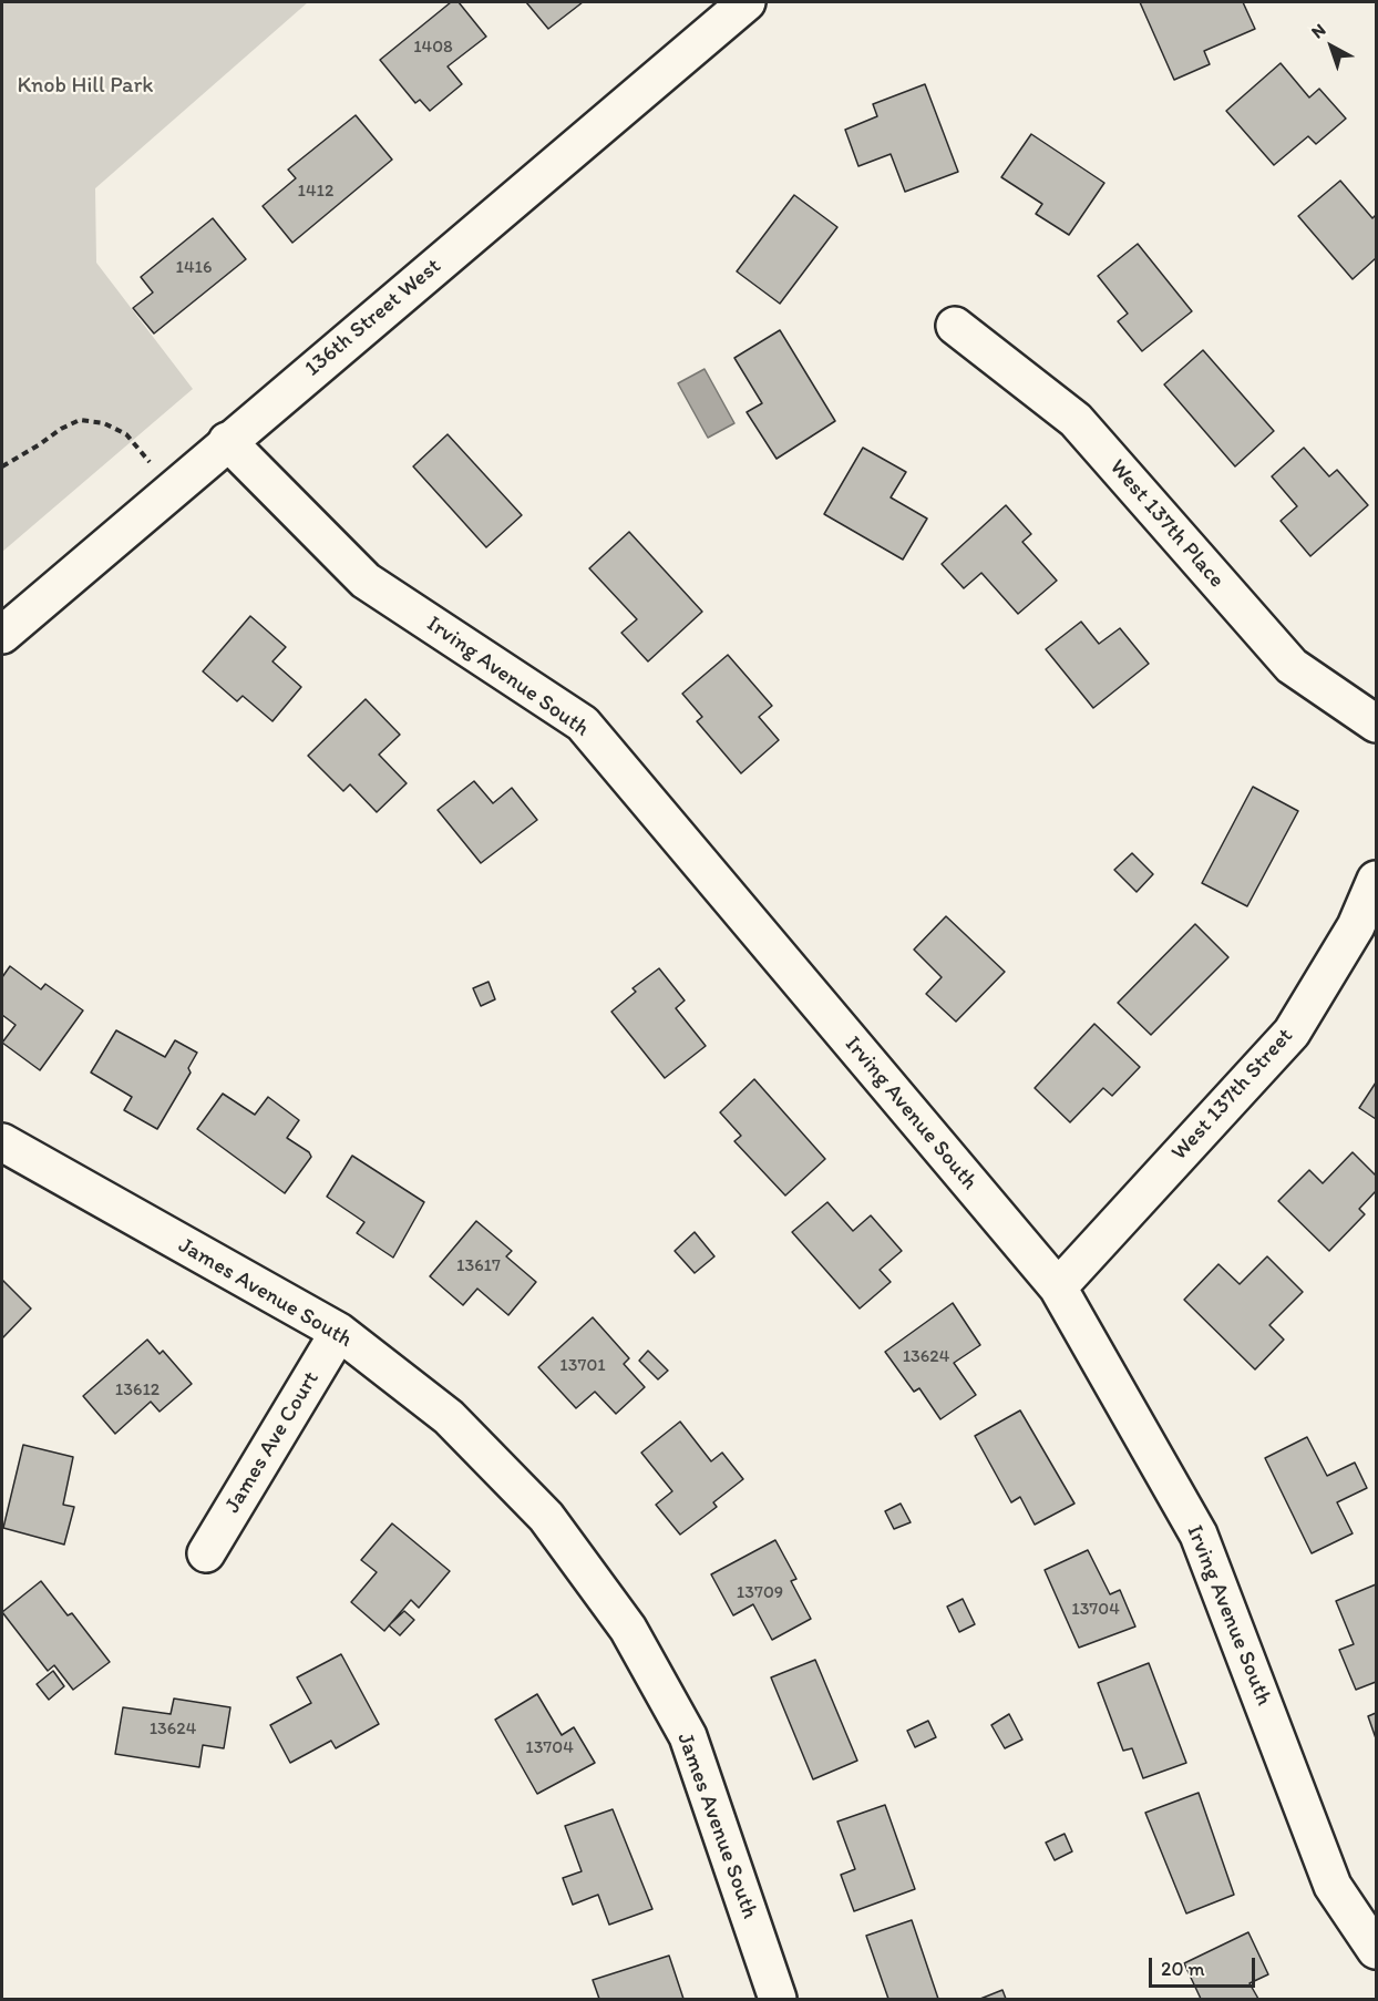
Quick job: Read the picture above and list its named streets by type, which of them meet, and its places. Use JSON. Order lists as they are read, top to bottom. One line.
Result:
{"streets":{"street":["136th Street West","West 137th Place","Irving Avenue South","West 137th Street","James Avenue South","James Ave Court"]},"crossings":[["136th Street West","Irving Avenue South"],["Irving Avenue South","West 137th Street"],["James Avenue South","James Ave Court"]],"parks":["Knob Hill Park"],"house_numbers":["1408","1412","1416","13617","13624","13701","13612","13709","13704","13624","13704"],"scale_bar":"20 m","north":"top left"}
